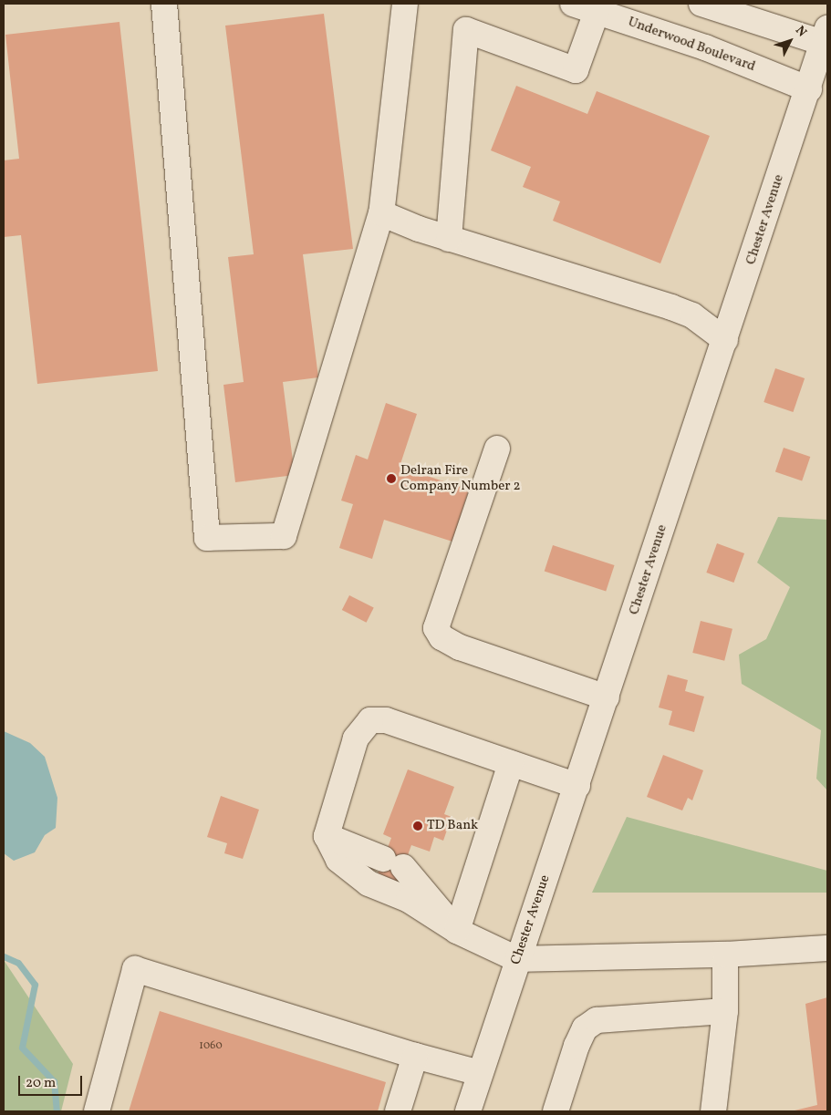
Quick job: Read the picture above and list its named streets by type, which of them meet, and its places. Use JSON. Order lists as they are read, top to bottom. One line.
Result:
{"streets":{"street":["Underwood Boulevard","Chester Avenue"]},"crossings":[["Underwood Boulevard","Chester Avenue"]],"places":["Delran Fire Company Number 2","TD Bank"],"house_numbers":["1060"],"scale_bar":"20 m","north":"top right"}
